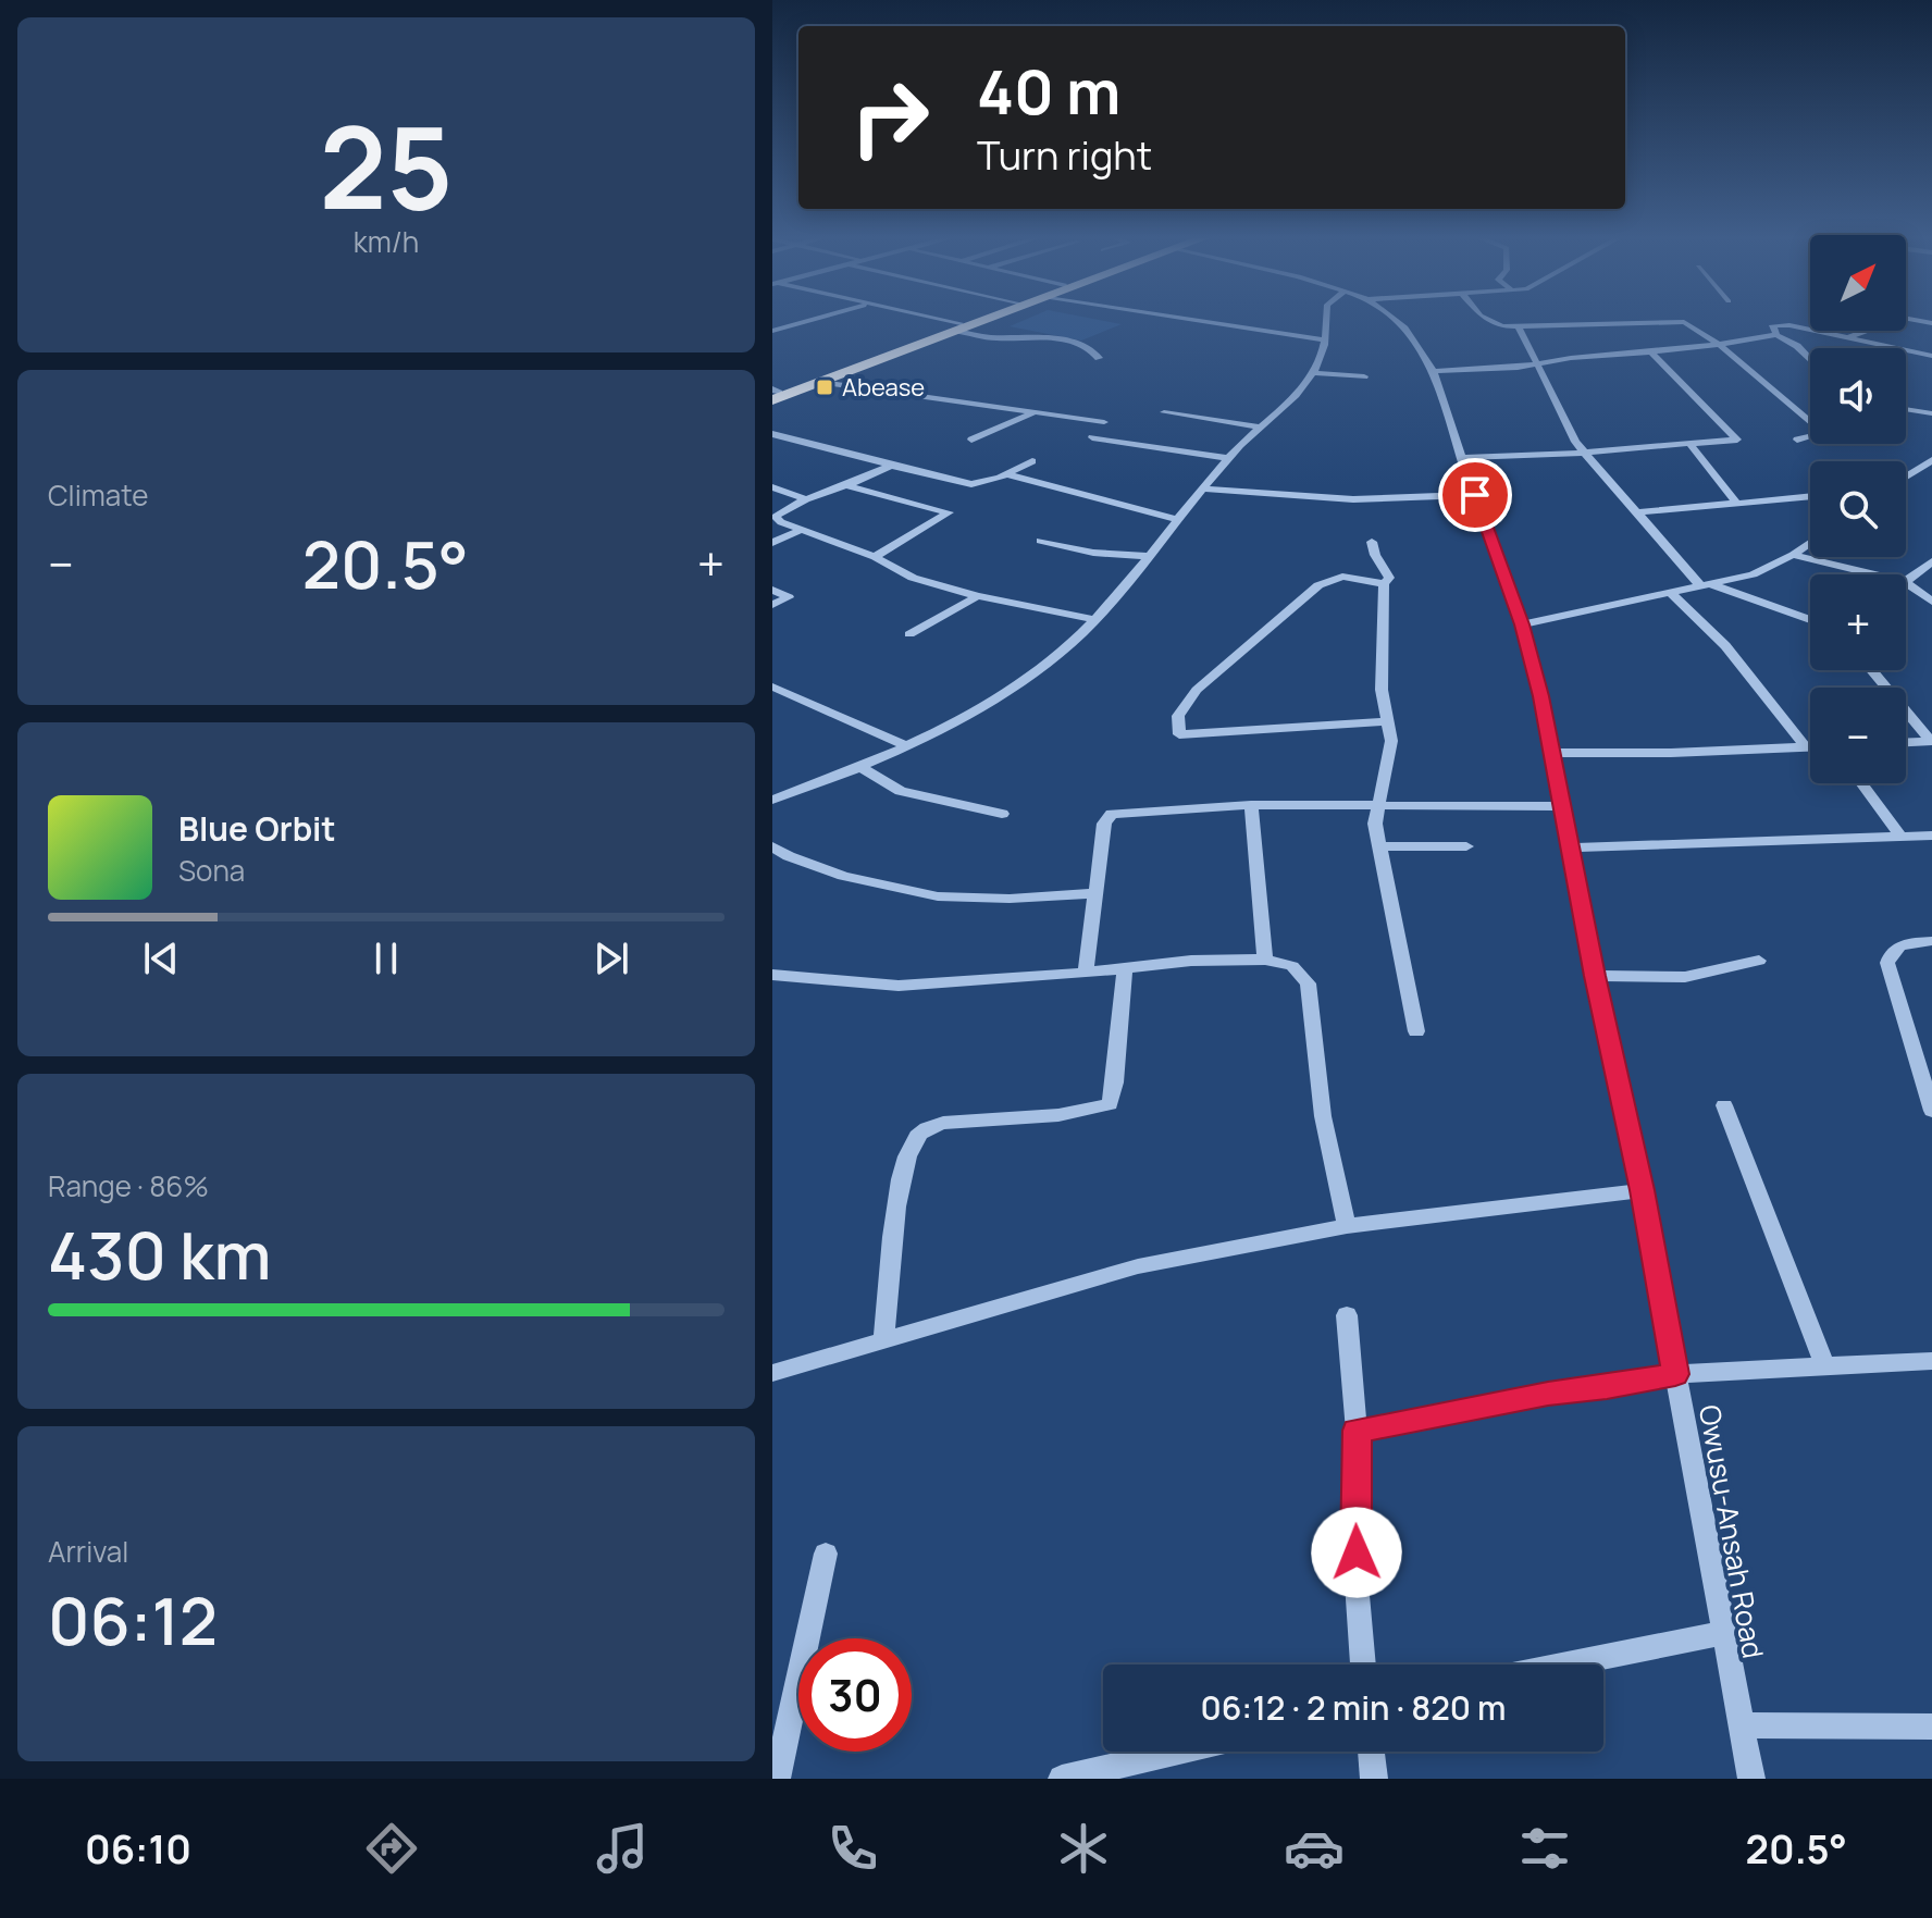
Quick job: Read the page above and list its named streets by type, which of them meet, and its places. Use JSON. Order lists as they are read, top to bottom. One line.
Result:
{"streets":{"street":["Owusu-Ansah Road"]},"places":{"transit":["Abease"]},"north":"top right","page":{"tile":[["25","km/h"],"Climate",["Range · 86%","430 km"],["Arrival","06:12"]],"turn":["40 m","Turn right"],"map_buttons":["+","−"],"heat":["−","20.5°","+"],"song":["Blue Orbit","Sona"],"limit":"30","trip":"06:12 · 2 min · 820 m","tabs":["06:10","20.5°"]}}
